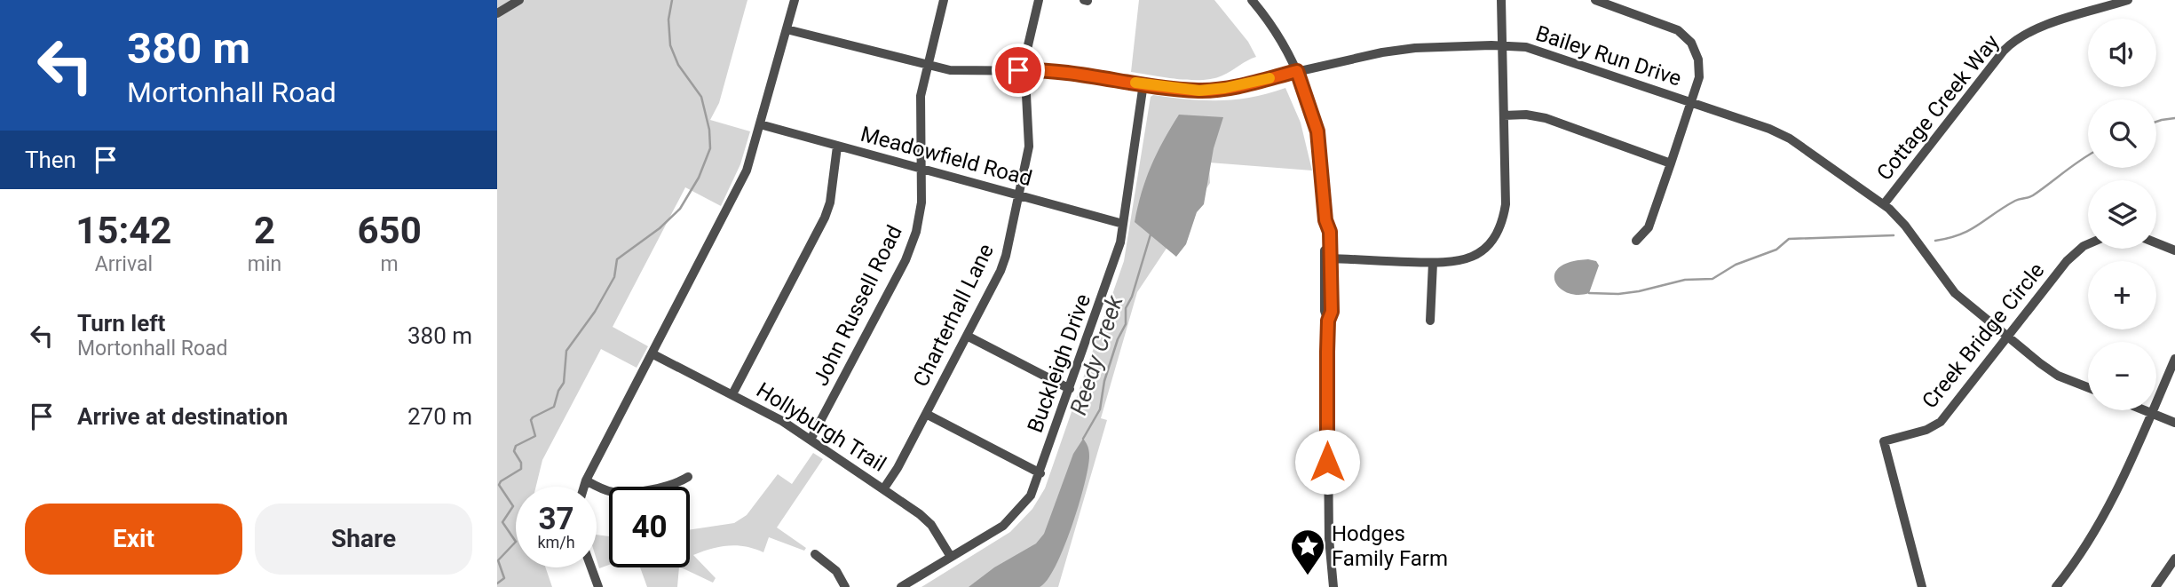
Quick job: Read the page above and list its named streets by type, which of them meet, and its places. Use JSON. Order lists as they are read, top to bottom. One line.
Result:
{"streets":{"street":["Bailey Run Drive","Cottage Creek Way","Meadowfield Road","John Russell Road","Charterhall Lane","Creek Bridge Circle","Buckleigh Drive","Hollyburgh Trail"]},"crossings":[["Bailey Run Drive","Cottage Creek Way"],["Bailey Run Drive","John Russell Road"],["Bailey Run Drive","Charterhall Lane"],["Bailey Run Drive","Creek Bridge Circle"],["Bailey Run Drive","Buckleigh Drive"],["Meadowfield Road","John Russell Road"],["Meadowfield Road","Charterhall Lane"],["Meadowfield Road","Buckleigh Drive"],["John Russell Road","Hollyburgh Trail"],["Charterhall Lane","Hollyburgh Trail"],["Buckleigh Drive","Hollyburgh Trail"]],"water":["Reedy Creek"],"places":{"place":["Hodges Family Farm"]},"page":{"turn":["380 m","Mortonhall Road"],"map_buttons":["+","−"],"then":"Then","eta":["15:42","Arrival","2","min","650","m"],"list":[{"name":"Turn left","note":"Mortonhall Road","value":"380 m"},{"name":"Arrive at destination","value":"270 m"}],"speed":"37 km/h","limit":"40","buttons":["Exit","Share"]}}
